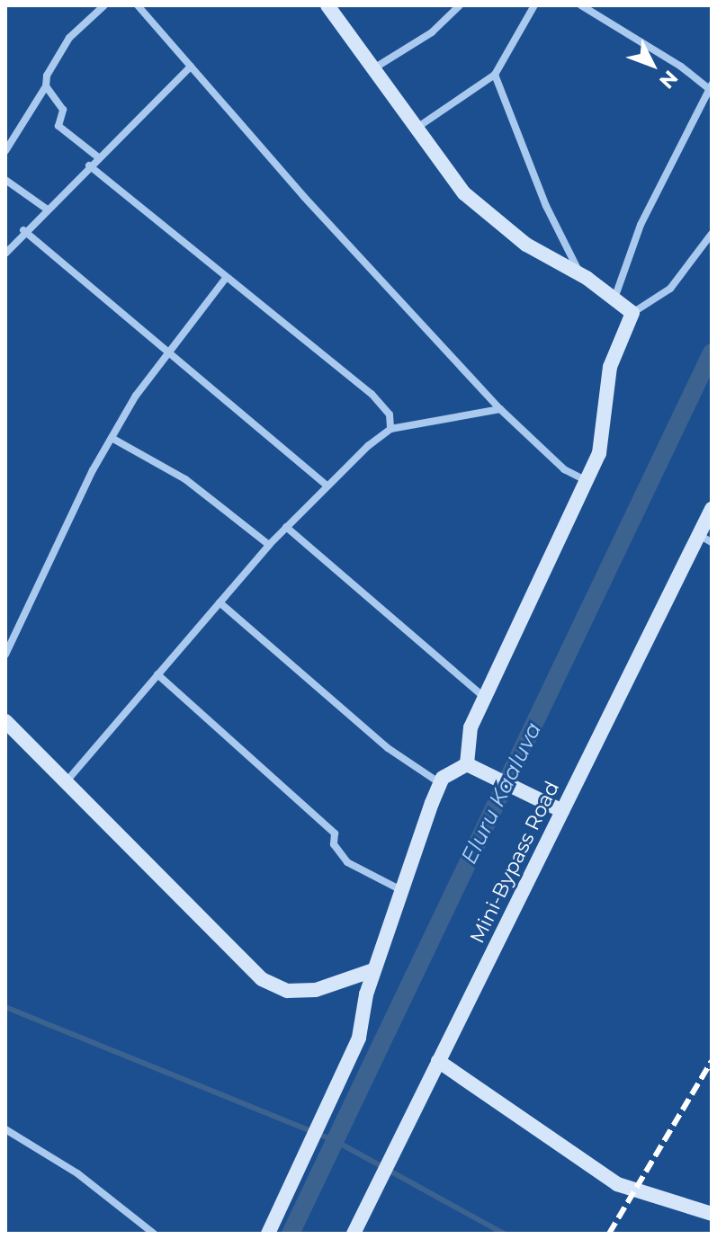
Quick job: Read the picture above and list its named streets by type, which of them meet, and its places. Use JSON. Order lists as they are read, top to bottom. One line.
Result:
{"streets":{"street":["Mini-Bypass Road"]},"water":["Eluru Kaaluva"],"north":"bottom right"}
